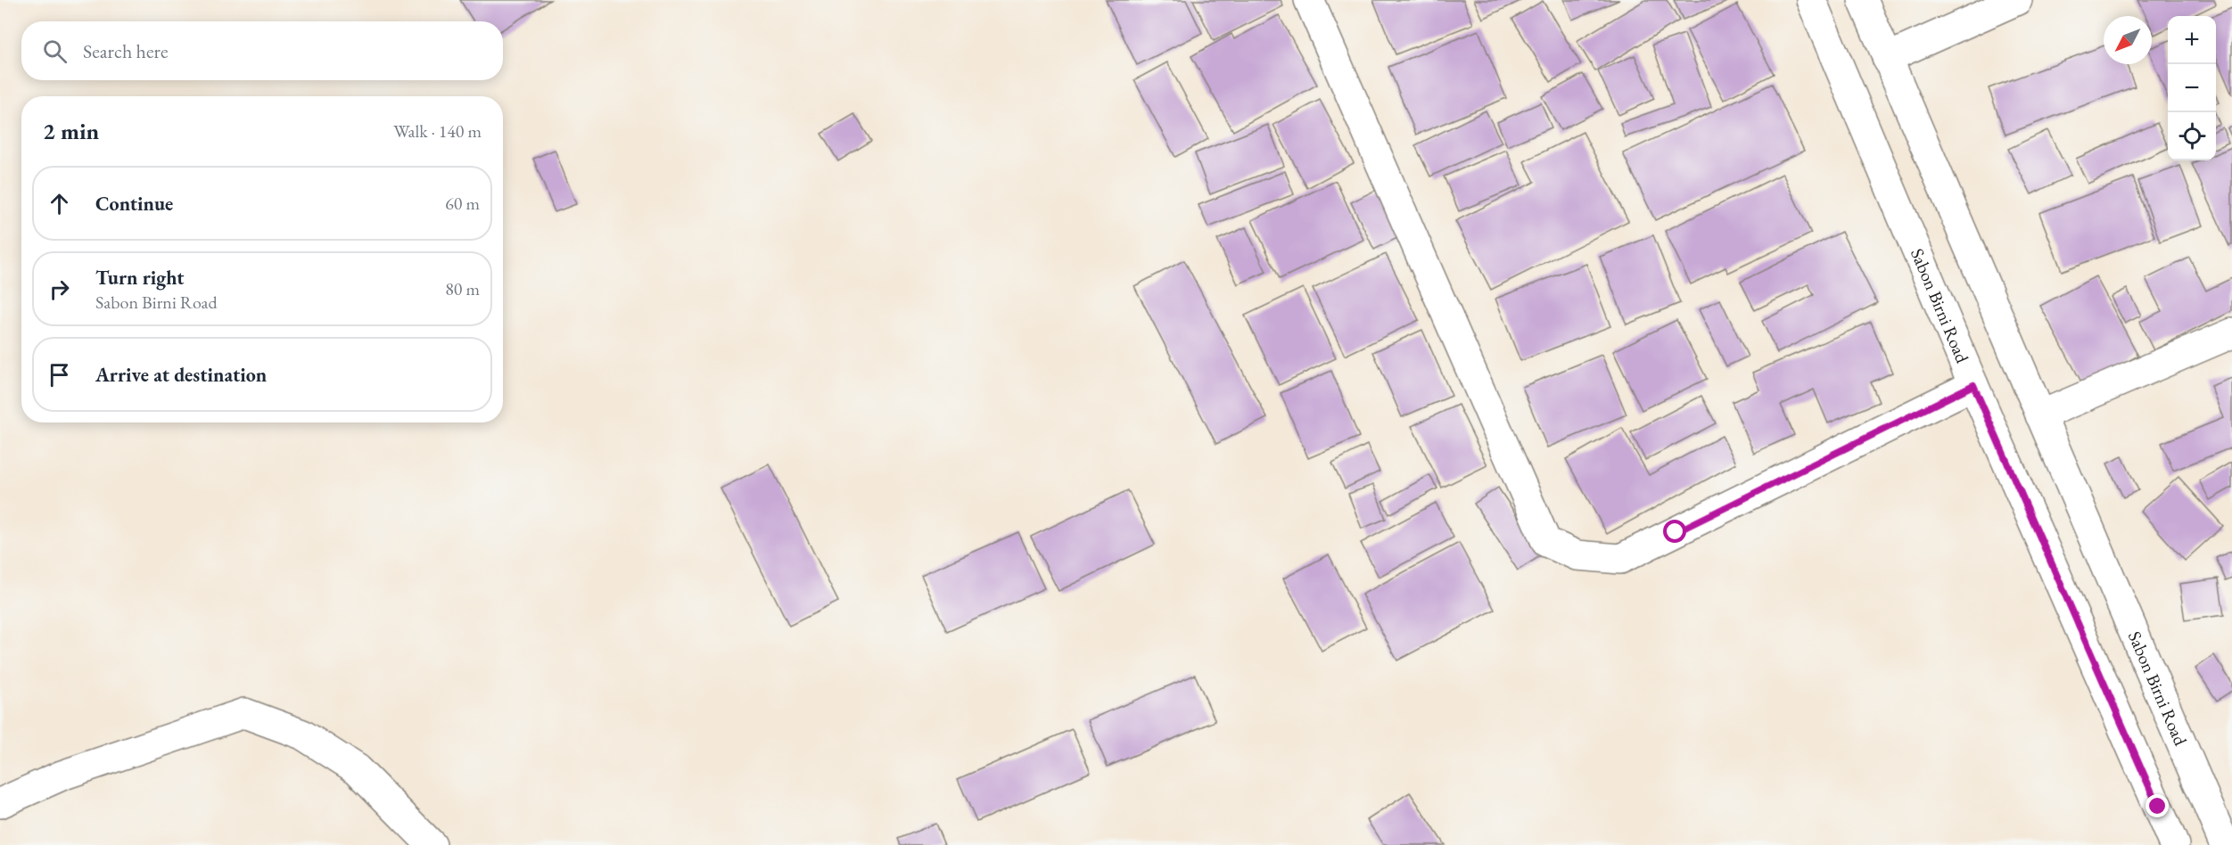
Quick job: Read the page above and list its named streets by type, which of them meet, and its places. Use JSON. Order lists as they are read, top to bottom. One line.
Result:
{"streets":{"street":["Sabon Birni Road"]},"north":"bottom left","page":{"map_buttons":["+","−"],"search":"Search here","heading":["2 min","Walk · 140 m"],"list":[["Continue","60 m"],["Turn right","Sabon Birni Road","80 m"],"Arrive at destination"]}}
